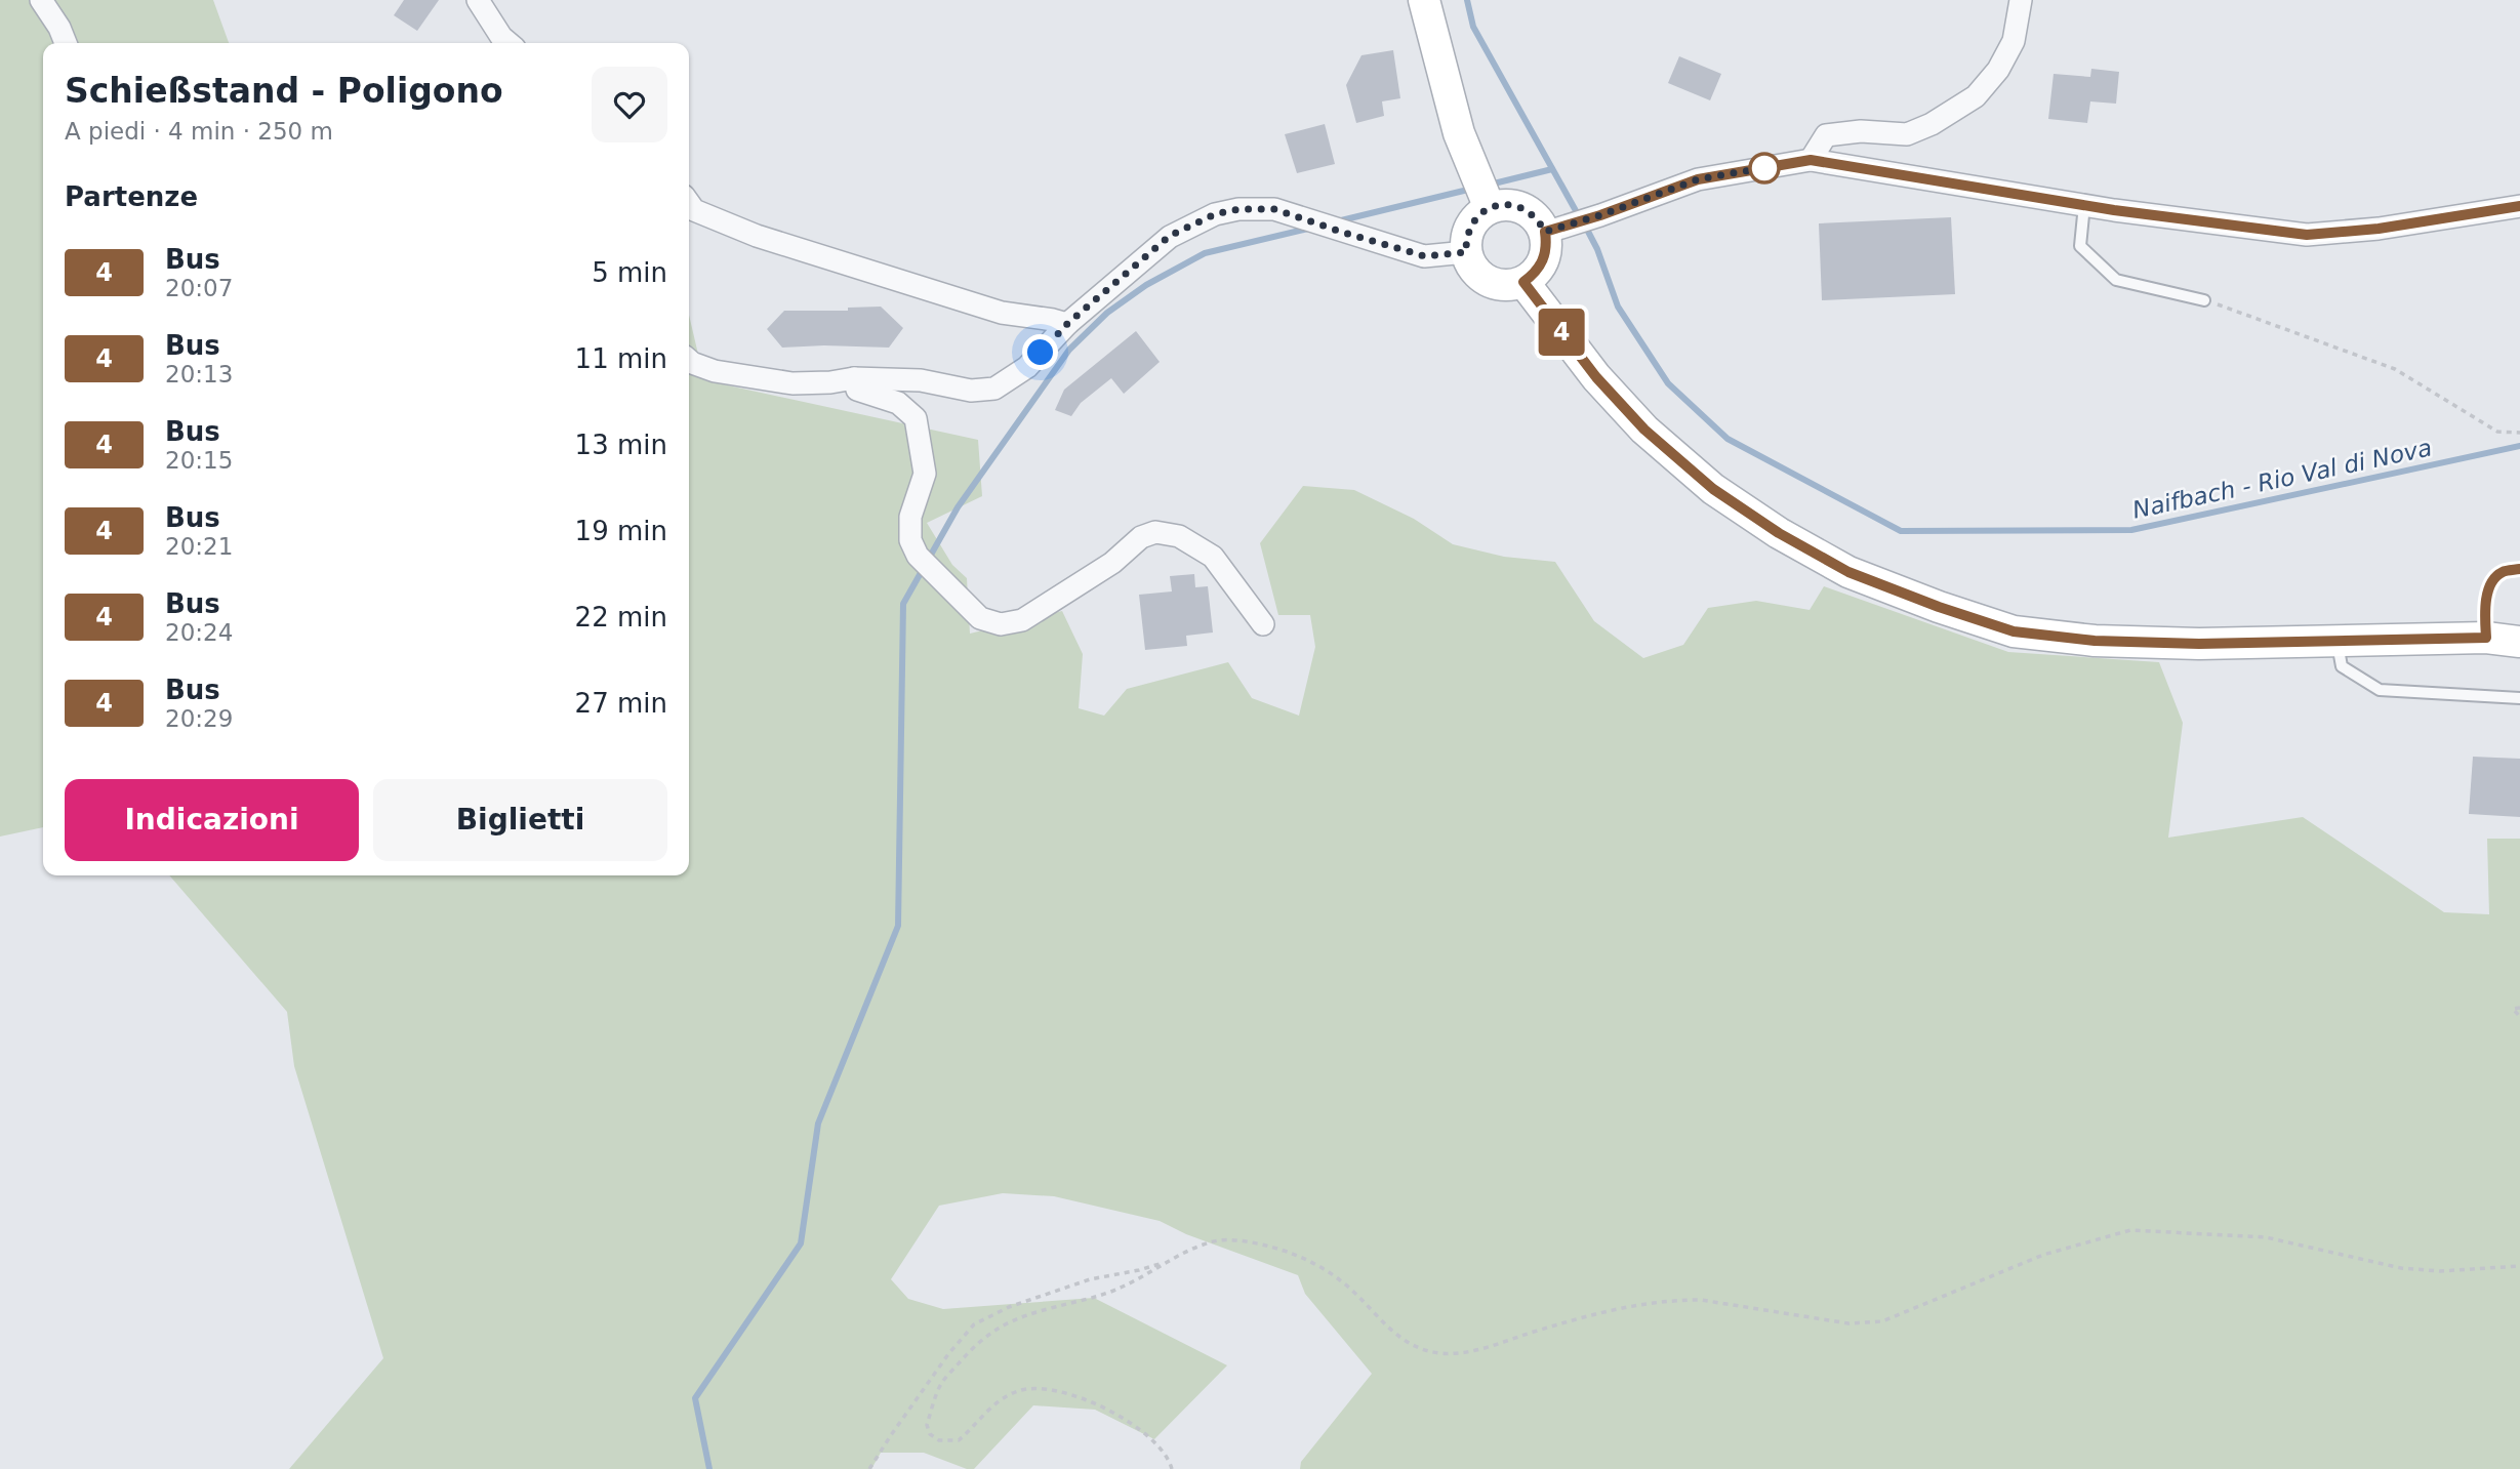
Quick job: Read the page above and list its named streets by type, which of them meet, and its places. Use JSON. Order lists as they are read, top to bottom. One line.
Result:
{"water":["Naifbach - Rio Val di Nova"],"lines":["bus line 4"],"page":{"on_map":"4","heading":[["Schießstand - Poligono","A piedi · 4 min · 250 m"],"Partenze"],"list":[{"mark":"4","name":"Bus","note":"20:07","value":"5 min"},{"mark":"4","name":"Bus","note":"20:13","value":"11 min"},{"mark":"4","name":"Bus","note":"20:15","value":"13 min"},{"mark":"4","name":"Bus","note":"20:21","value":"19 min"},{"mark":"4","name":"Bus","note":"20:24","value":"22 min"},{"mark":"4","name":"Bus","note":"20:29","value":"27 min"}],"buttons":["Indicazioni","Biglietti"]}}
